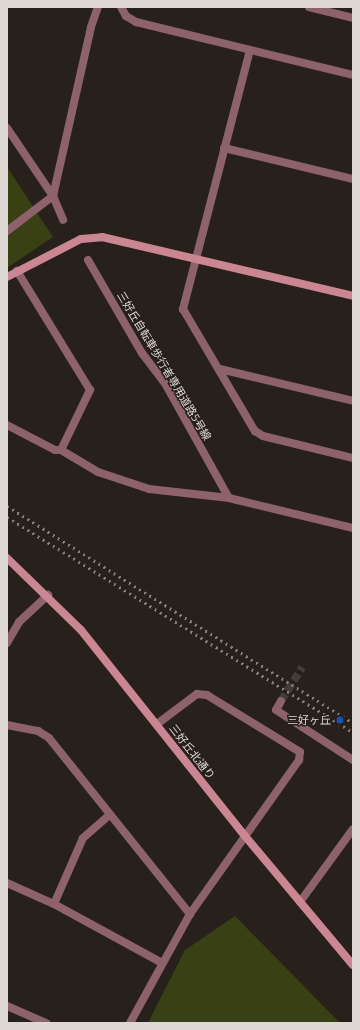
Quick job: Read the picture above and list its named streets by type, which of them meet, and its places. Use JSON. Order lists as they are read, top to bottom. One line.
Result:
{"streets":{"street":["三好丘自転車歩行者専用道路5号線","三好丘北通り"]},"places":["三好ヶ丘"]}
